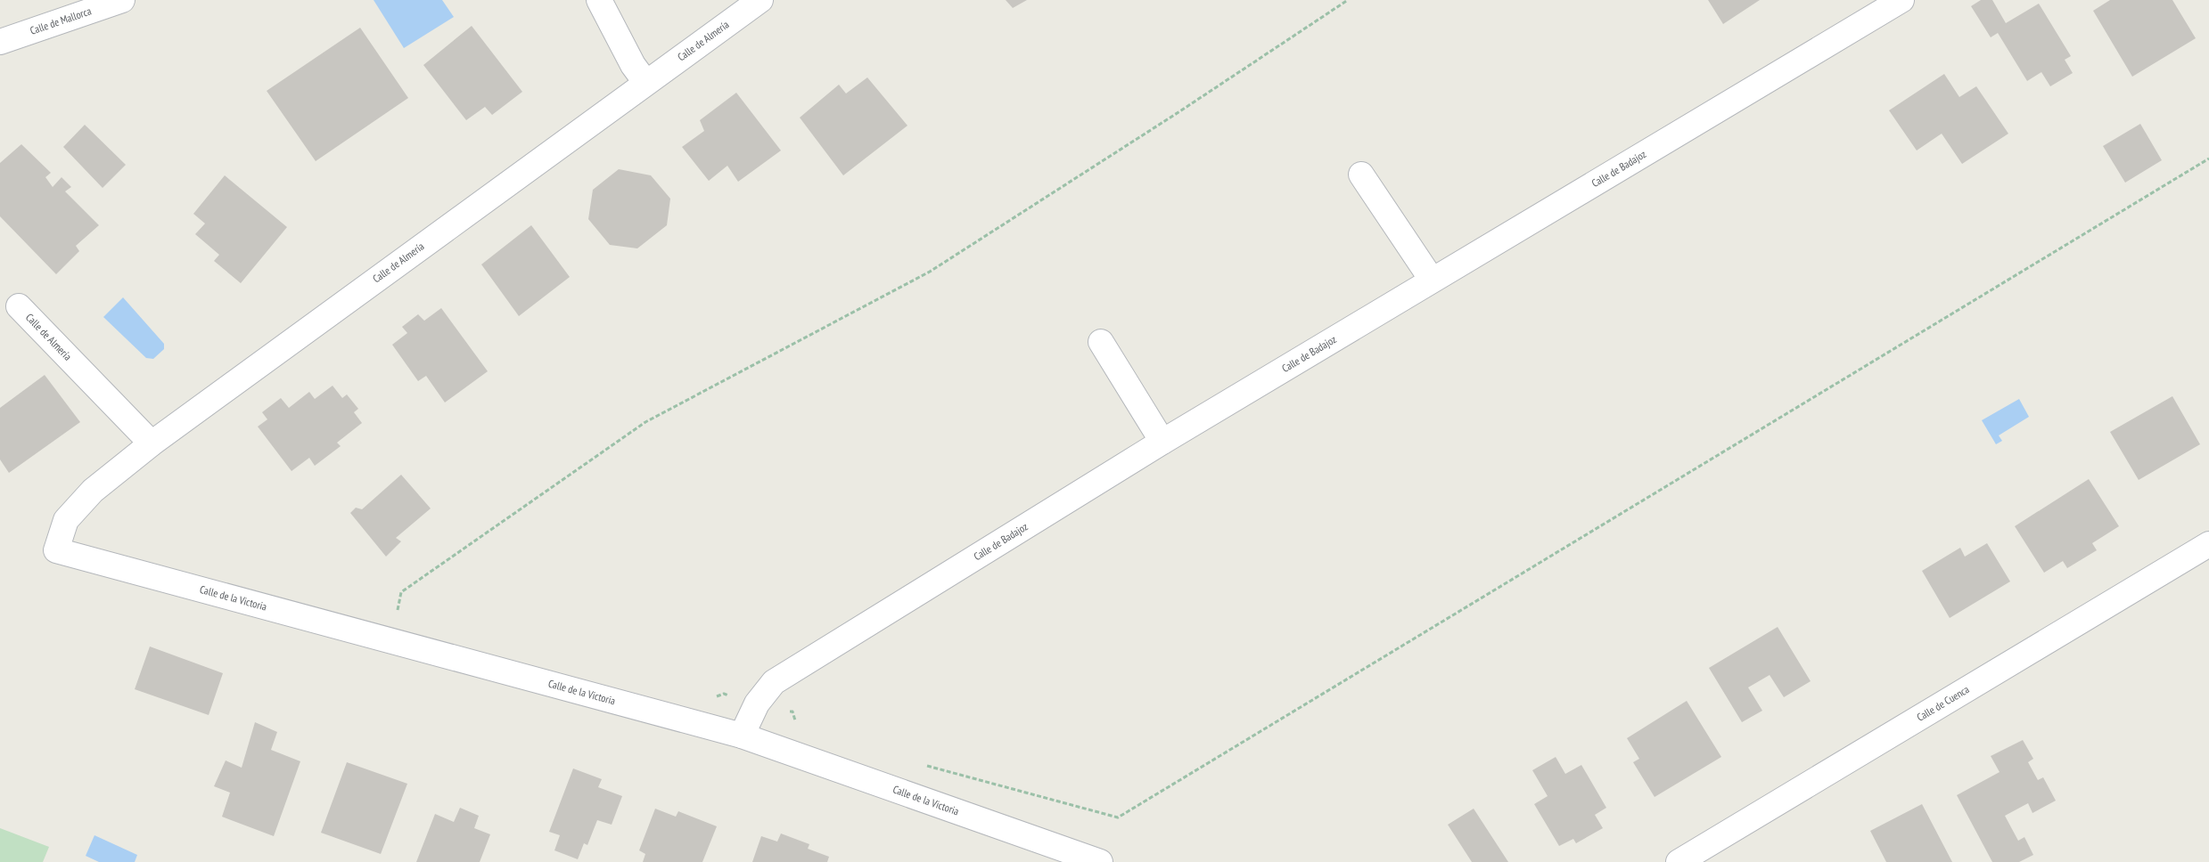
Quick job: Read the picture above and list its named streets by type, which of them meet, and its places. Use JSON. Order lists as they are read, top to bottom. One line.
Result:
{"streets":{"street":["Calle de Mallorca","Calle de Almería","Calle de Badajoz","Calle de la Victoria","Calle de Cuenca"]},"crossings":[["Calle de Almería","Calle de la Victoria"],["Calle de Badajoz","Calle de la Victoria"]]}
